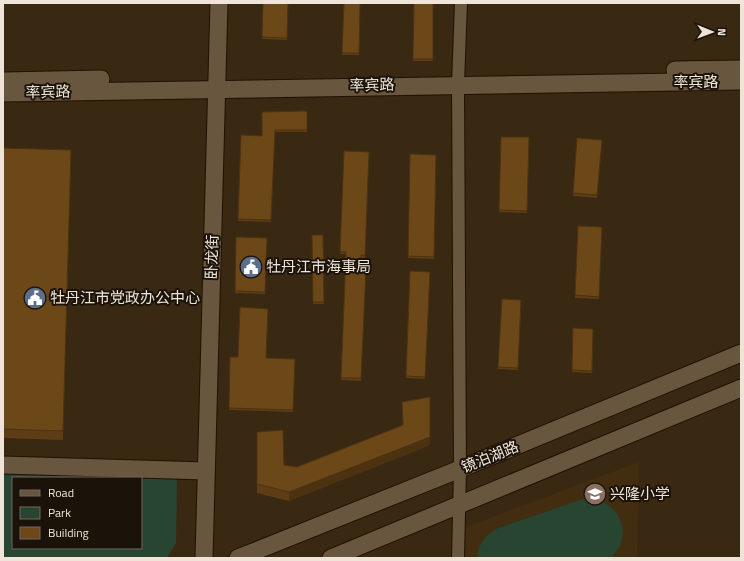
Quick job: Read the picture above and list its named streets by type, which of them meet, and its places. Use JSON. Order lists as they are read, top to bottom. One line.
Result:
{"streets":{"street":["率宾路","卧龙街","镜泊湖路"]},"crossings":[["率宾路","卧龙街"]],"places":{"public building":["牡丹江市海事局","牡丹江市党政办公中心"],"school or university":["兴隆小学"]},"legend":["Road","Park","Building"],"north":"right"}
